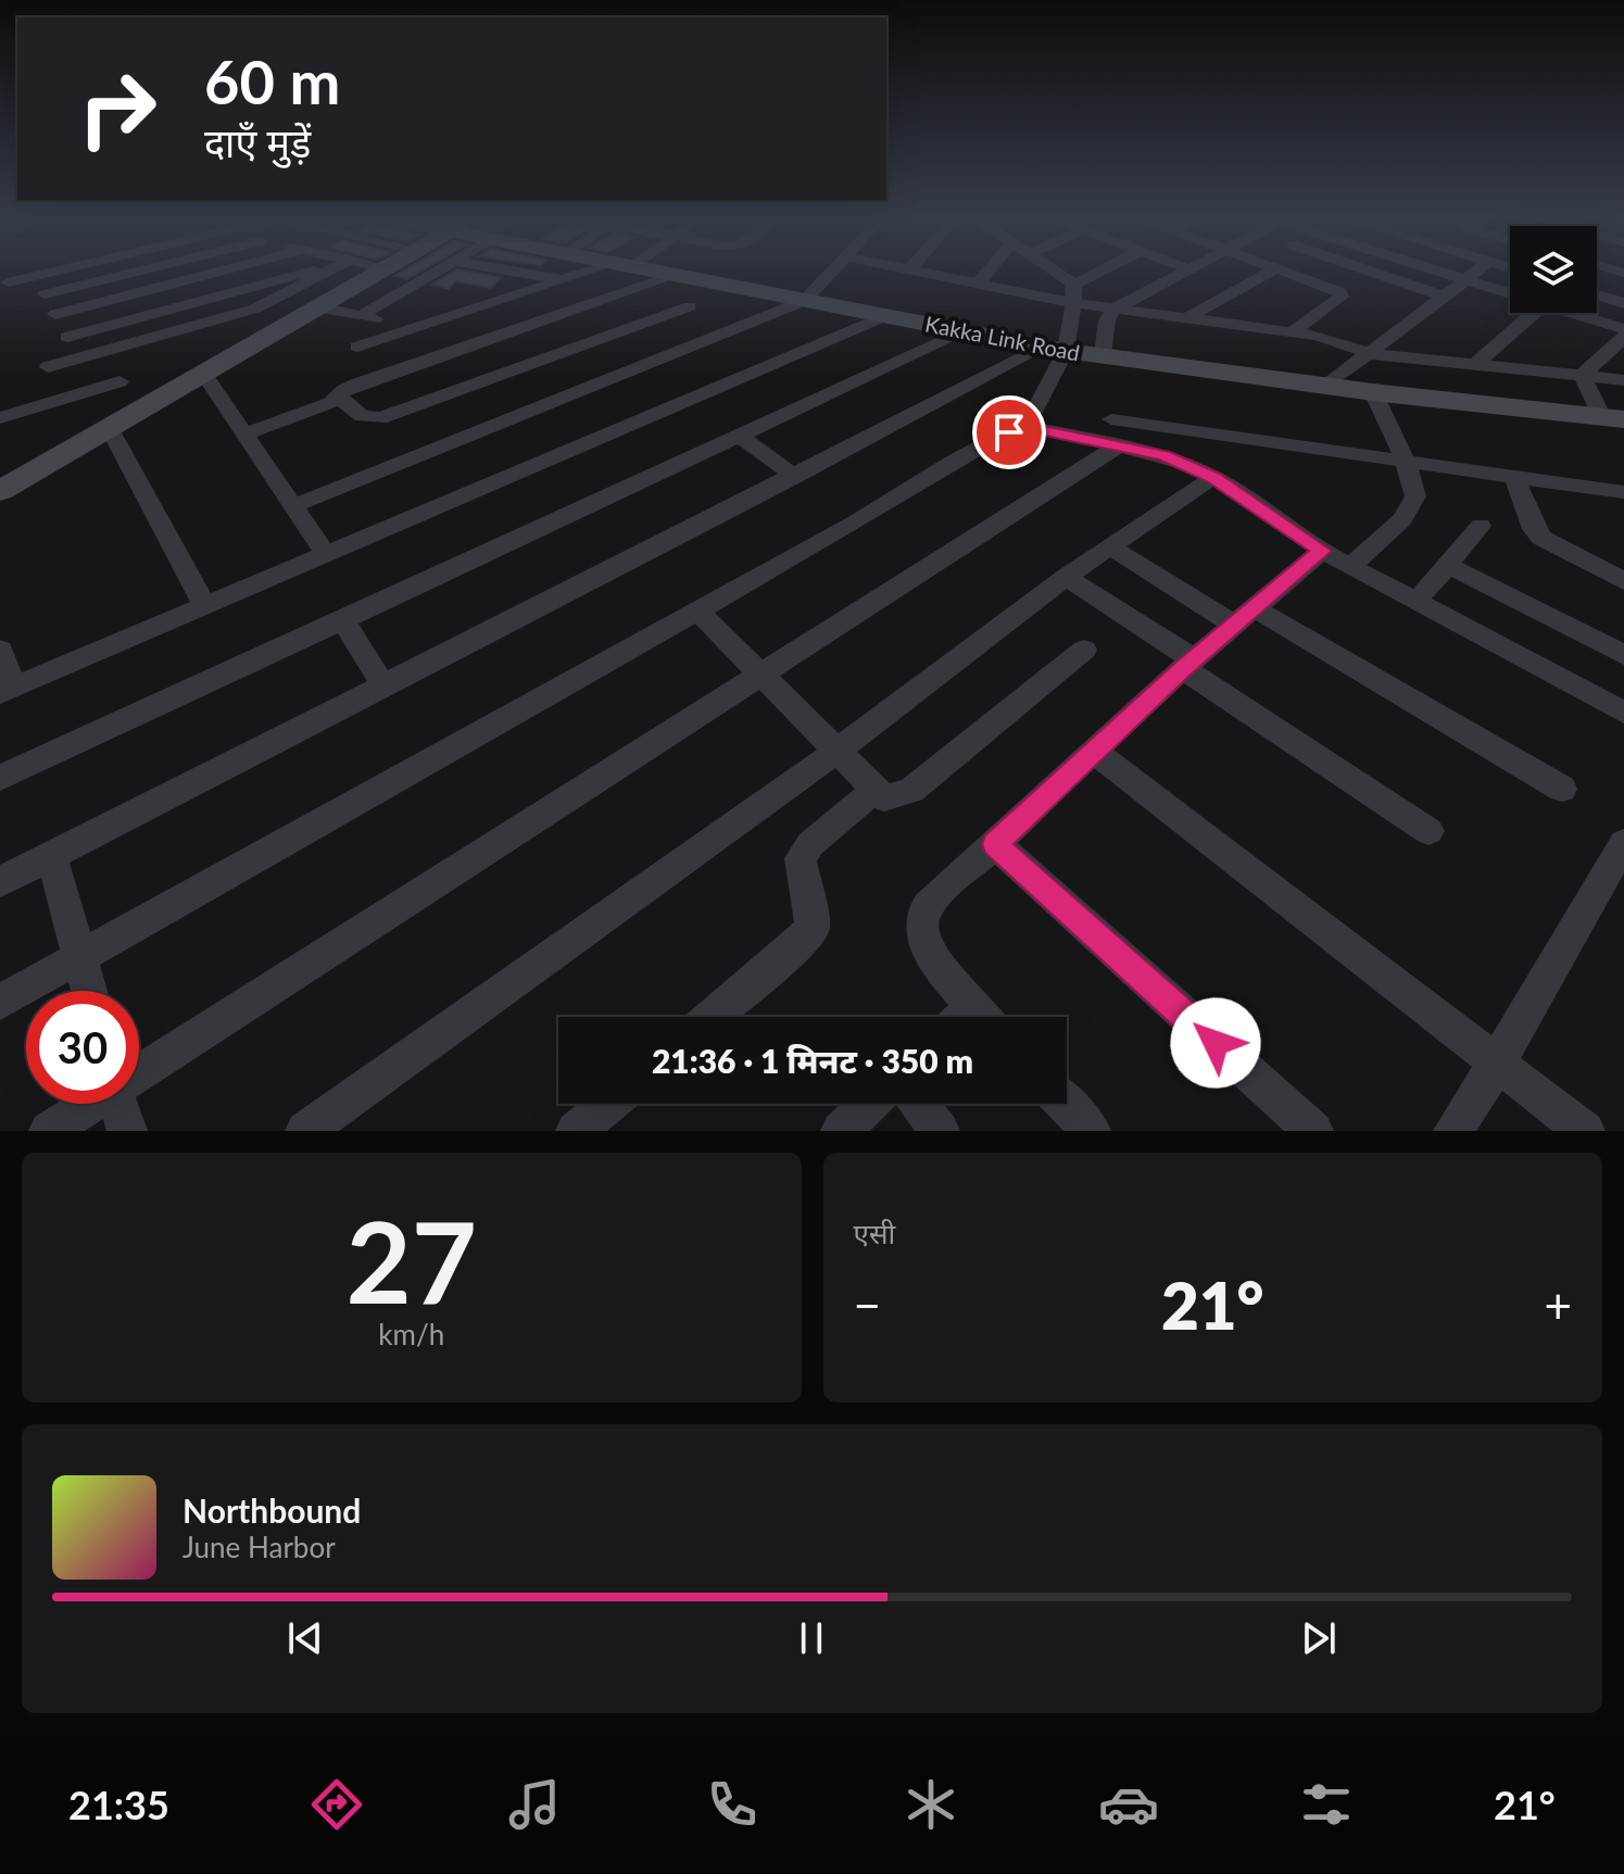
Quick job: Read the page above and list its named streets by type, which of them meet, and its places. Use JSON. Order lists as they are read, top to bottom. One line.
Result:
{"streets":{"street":["Kakka Link Road"]},"page":{"turn":["60 m","दाएँ मुड़ें"],"limit":"30","trip":"21:36 · 1 मिनट · 350 m","tile":[["27","km/h"],"एसी"],"heat":["−","21°","+"],"song":["Northbound","June Harbor"],"tabs":["21:35","21°"]}}
